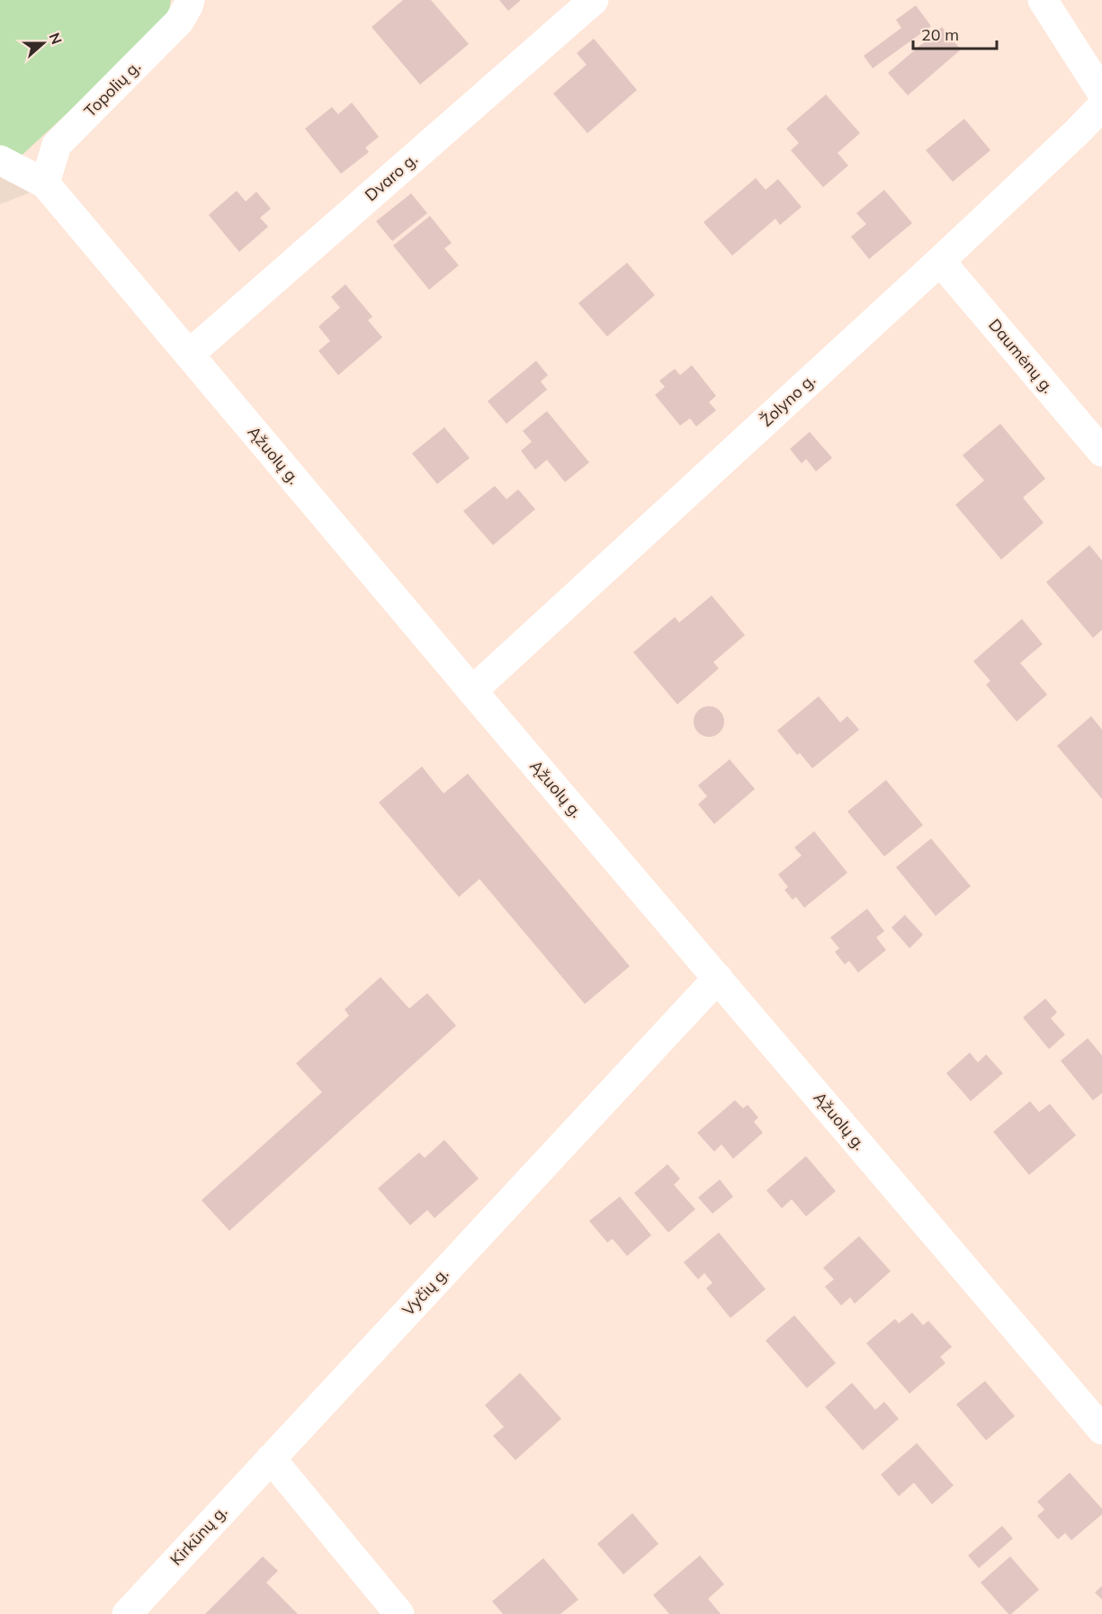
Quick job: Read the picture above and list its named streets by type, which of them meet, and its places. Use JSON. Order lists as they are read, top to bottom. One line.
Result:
{"streets":{"street":["Topolių g.","Dvaro g.","Daumėnų g.","Žolyno g.","Ąžuolų g.","Vyčių g.","Kirkūnų g."]},"crossings":[["Topolių g.","Ąžuolų g."],["Dvaro g.","Ąžuolų g."],["Daumėnų g.","Žolyno g."],["Žolyno g.","Ąžuolų g."],["Ąžuolų g.","Vyčių g."],["Vyčių g.","Kirkūnų g."]],"scale_bar":"20 m","north":"right"}
